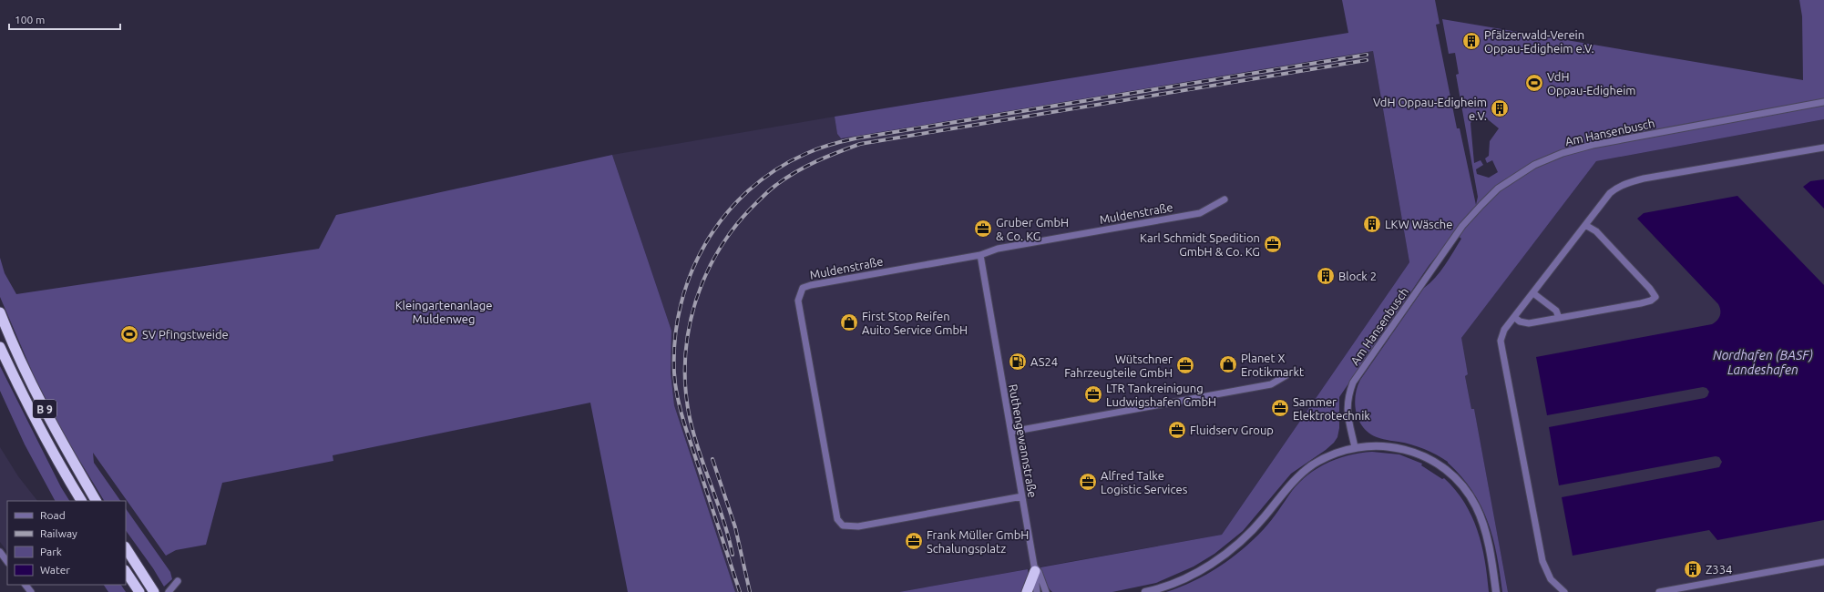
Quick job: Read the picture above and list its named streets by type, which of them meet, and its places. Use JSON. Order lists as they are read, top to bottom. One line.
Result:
{"streets":{"highway":["B 9"],"street":["Am Hansenbusch","Muldenstraße","Ruthengewannstraße"]},"crossings":[["Muldenstraße","Ruthengewannstraße"]],"water":["Nordhafen (BASF) Landeshafen"],"parks":["Kleingartenanlage Muldenweg"],"places":{"building":["Pfälzerwald-Verein Oppau-Edigheim e.V.","VdH Oppau-Edigheim e.V.","LKW Wäsche","Block 2","Z334"],"sports":["VdH Oppau-Edigheim","SV Pfingstweide"],"office":["Gruber GmbH & Co. KG","Karl Schmidt Spedition GmbH & Co. KG","Wütschner Fahrzeugteile GmbH","LTR Tankreinigung Ludwigshafen GmbH","Sammer Elektrotechnik","Fluidserv Group","Alfred Talke Logistic Services","Frank Müller GmbH Schalungsplatz"],"shop":["First Stop Reifen Auito Service GmbH","Planet X Erotikmarkt"],"fuel station":["AS24"]},"legend":["Road","Railway","Park","Water"],"scale_bar":"100 m"}
